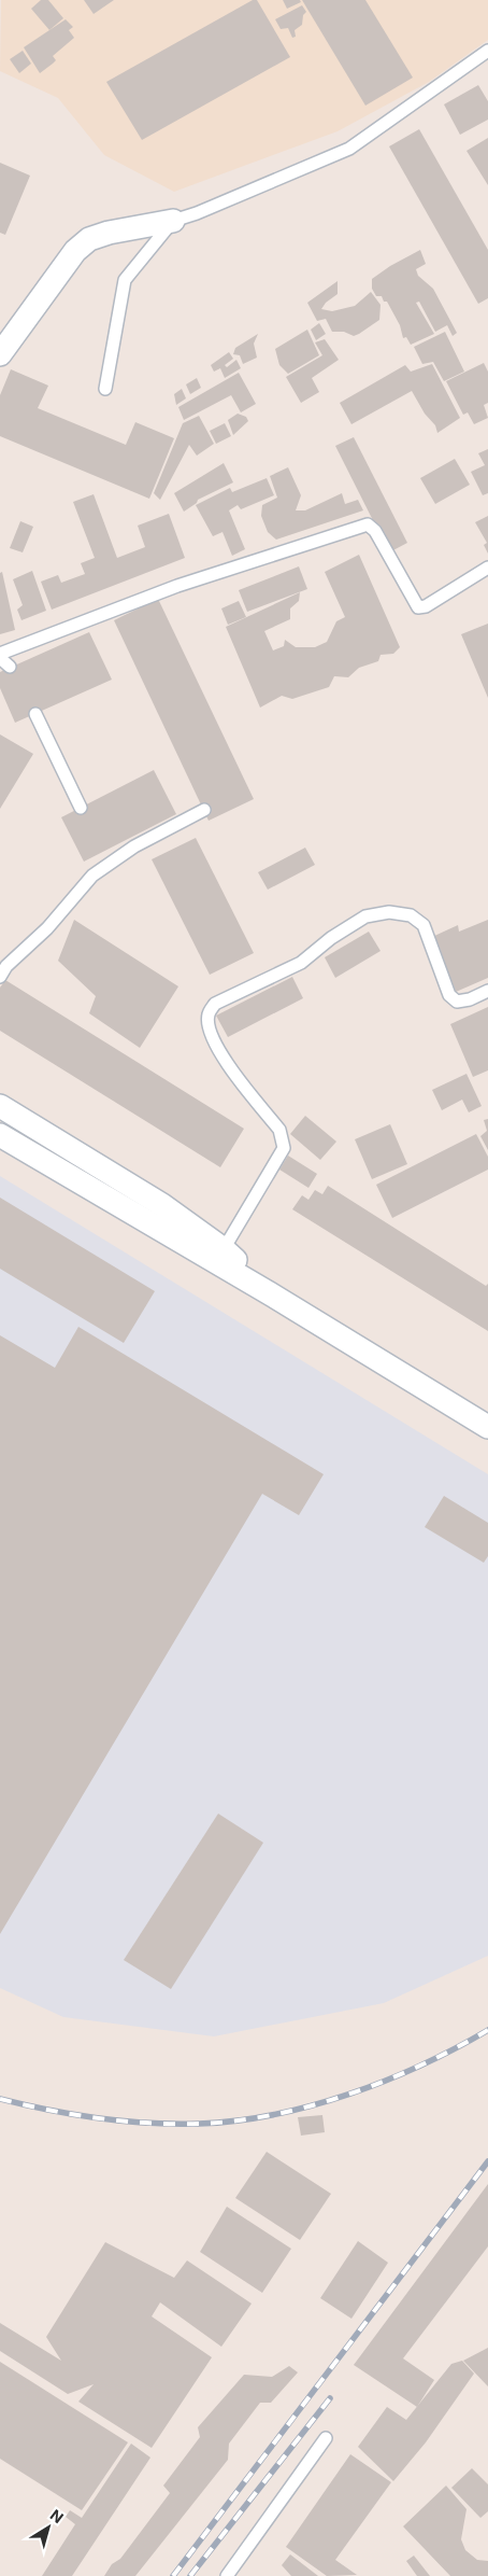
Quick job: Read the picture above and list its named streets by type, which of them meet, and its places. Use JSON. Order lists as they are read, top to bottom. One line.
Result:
{"north":"top right"}
